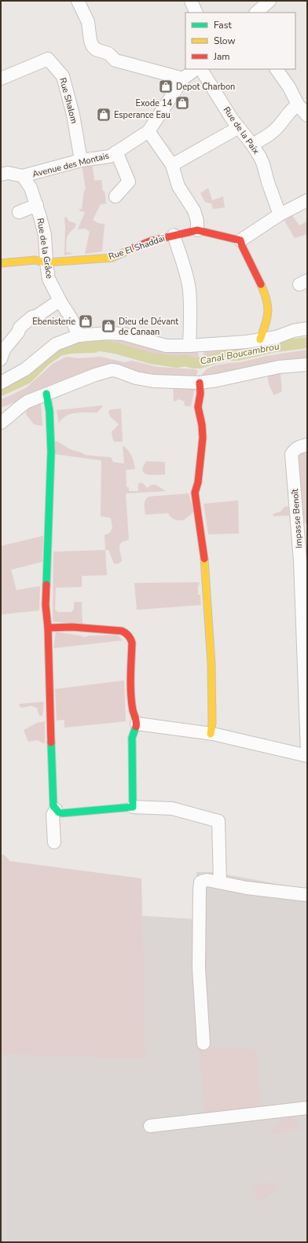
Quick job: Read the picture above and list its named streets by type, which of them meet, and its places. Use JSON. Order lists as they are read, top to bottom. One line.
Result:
{"streets":{"street":["Rue Shalom","Rue de la Paix","Avenue des Montais","Rue El Shaddaï","Rue de la Grâce","Impasse Benoît"]},"crossings":[["Rue Shalom","Avenue des Montais"],["Avenue des Montais","Rue de la Grâce"],["Rue El Shaddaï","Rue de la Grâce"]],"water":["Canal Boucambrou"],"places":{"shop":["Depot Charbon","Exode 14","Esperance Eau","Ebenisterie","Dieu de Dévant de Canaan"]},"legend":["Fast","Slow","Jam"]}
